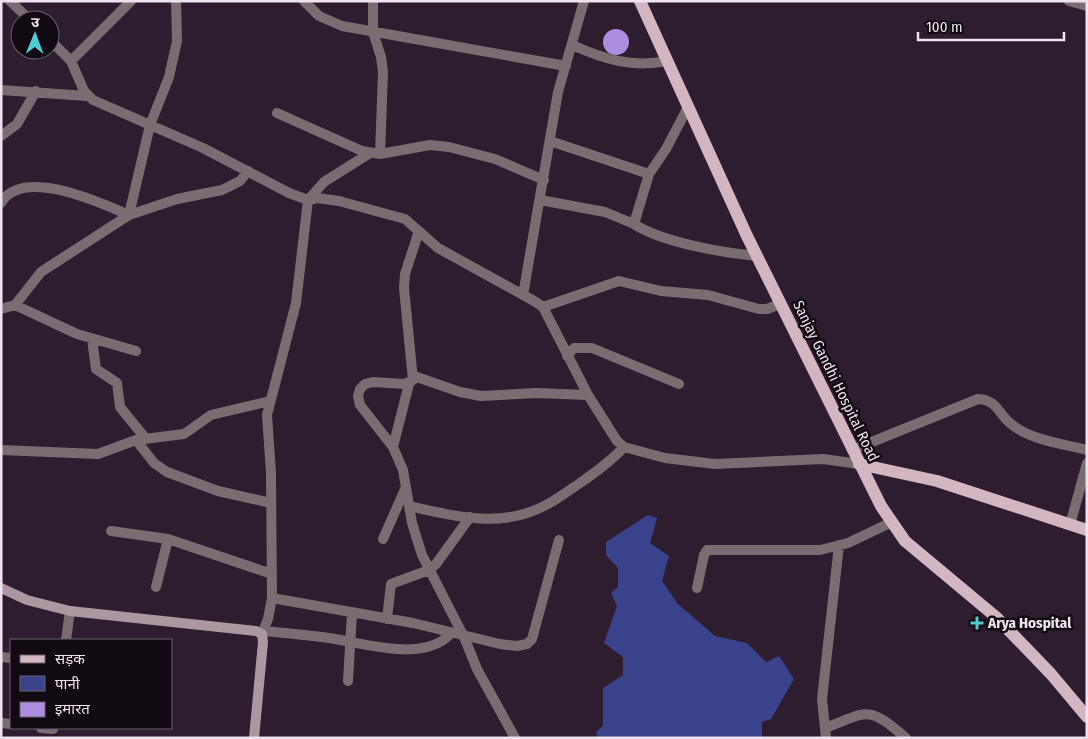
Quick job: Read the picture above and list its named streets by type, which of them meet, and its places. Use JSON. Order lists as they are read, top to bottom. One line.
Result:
{"streets":{"main road":["Sanjay Gandhi Hospital Road"]},"places":{"health":["Arya Hospital"]},"legend":["सड़क","पानी","इमारत"],"scale_bar":"100 m","north":"top"}
